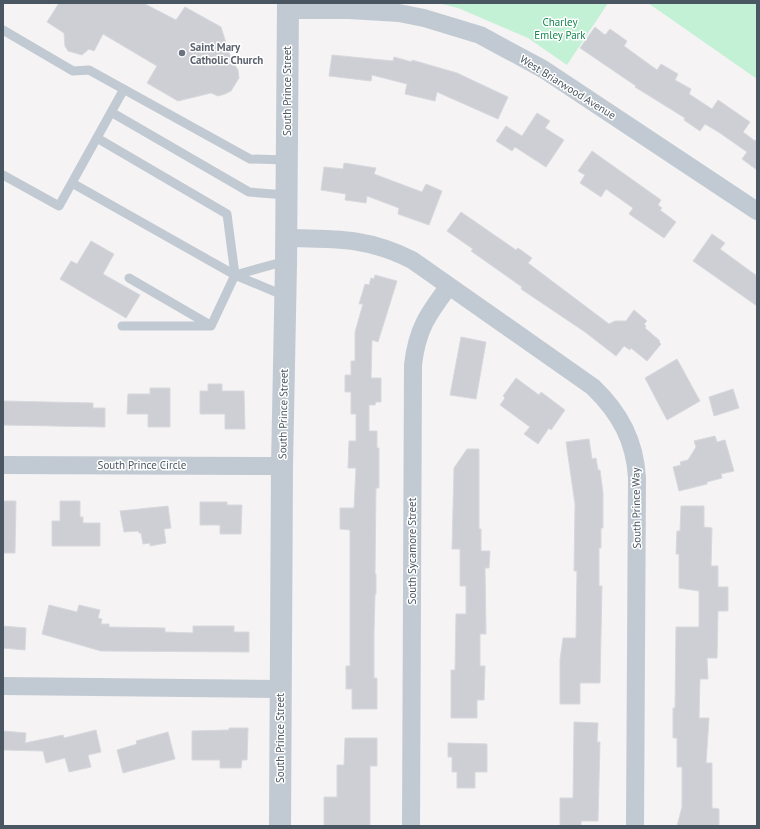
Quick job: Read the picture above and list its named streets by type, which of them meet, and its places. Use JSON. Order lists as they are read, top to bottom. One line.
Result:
{"streets":{"street":["West Briarwood Avenue","South Prince Street","South Prince Circle","South Prince Way","South Sycamore Street"]},"crossings":[["West Briarwood Avenue","South Prince Street"],["South Prince Street","South Prince Circle"],["South Prince Street","South Prince Way"],["South Prince Way","South Sycamore Street"]],"parks":["Charley Emley Park"],"places":["Saint Mary Catholic Church"]}
